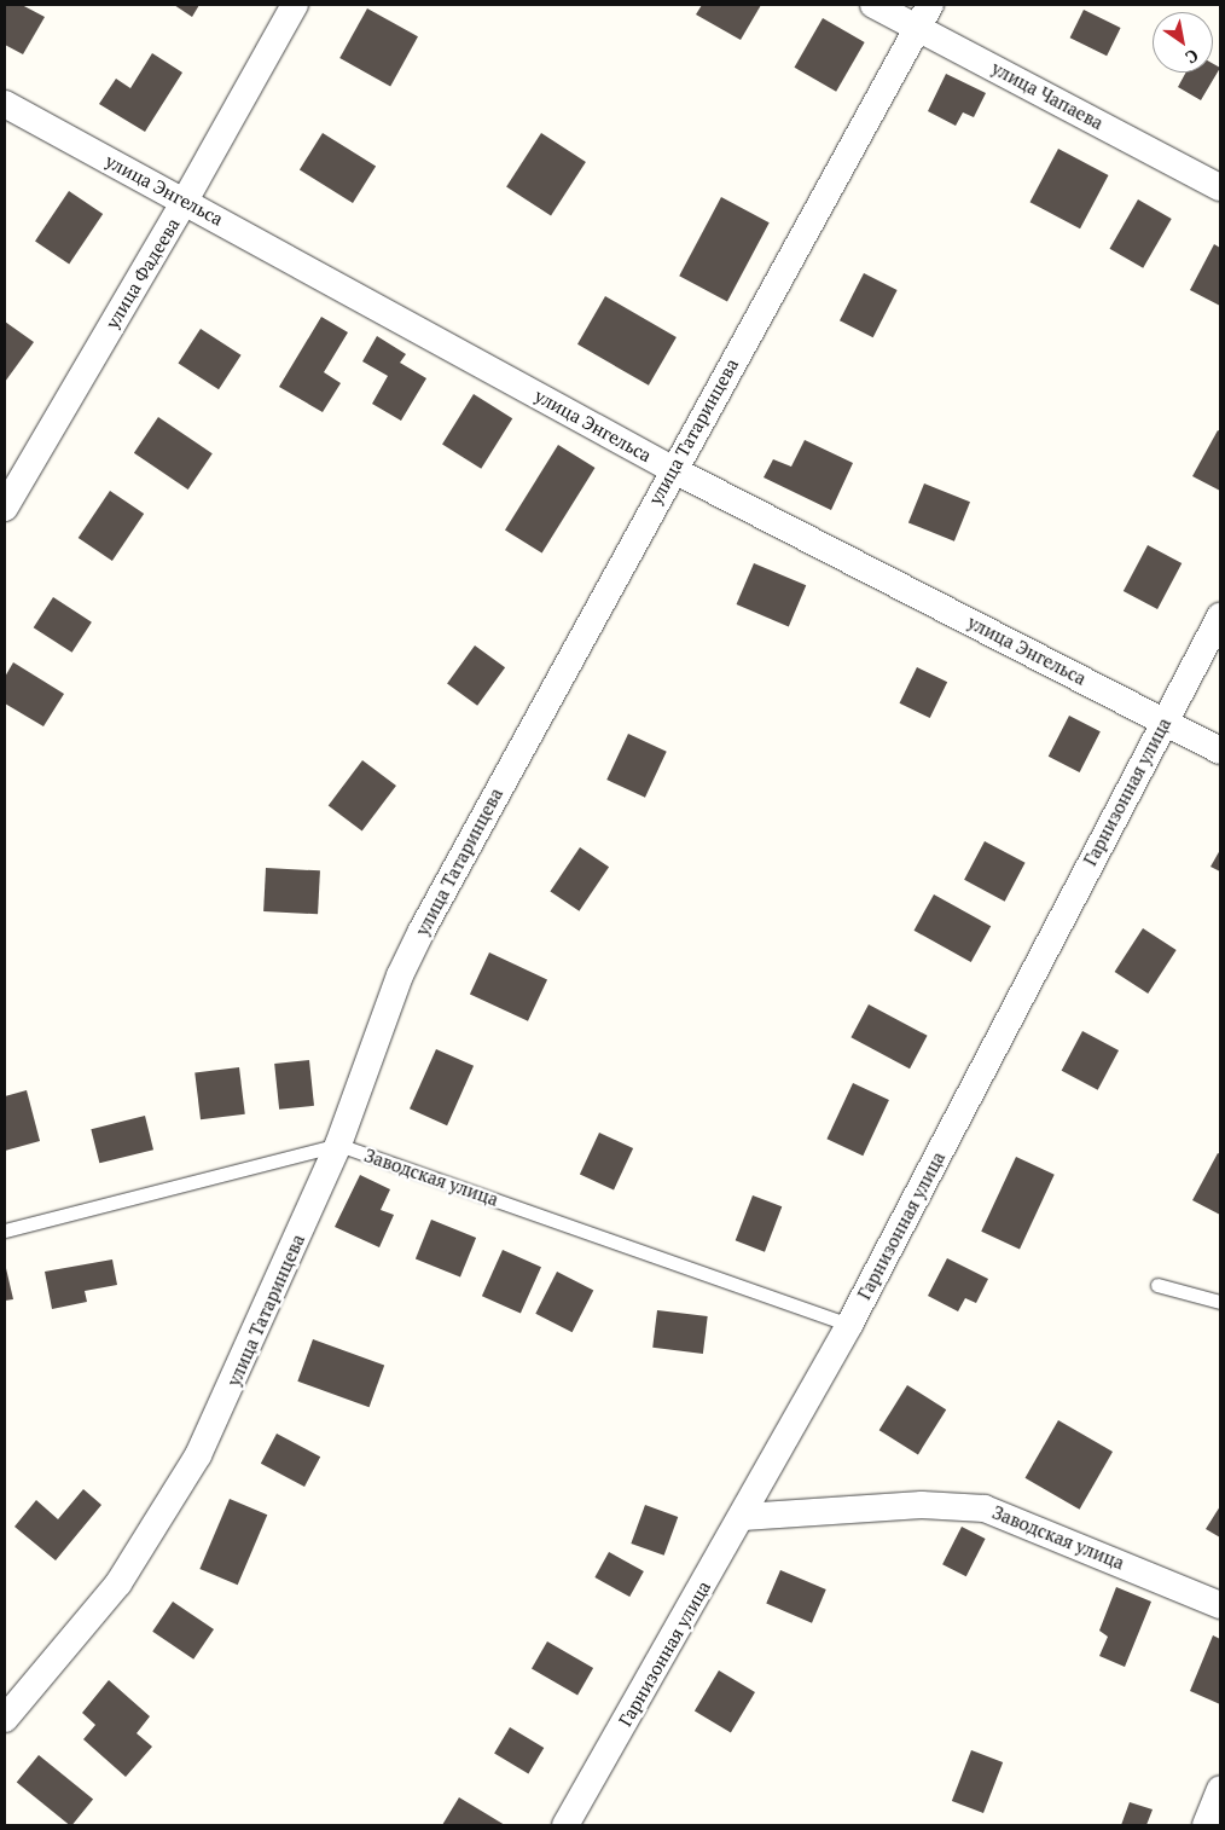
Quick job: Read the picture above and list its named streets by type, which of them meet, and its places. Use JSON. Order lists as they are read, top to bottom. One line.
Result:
{"streets":{"street":["улица Чапаева","улица Энгельса","улица Фадеева","улица Татаринцева","Гарнизонная улица","Заводская улица"]},"crossings":[["улица Чапаева","улица Татаринцева"],["улица Энгельса","улица Фадеева"],["улица Энгельса","улица Татаринцева"],["улица Энгельса","Гарнизонная улица"],["улица Татаринцева","Заводская улица"],["Гарнизонная улица","Заводская улица"]],"north":"bottom right"}
